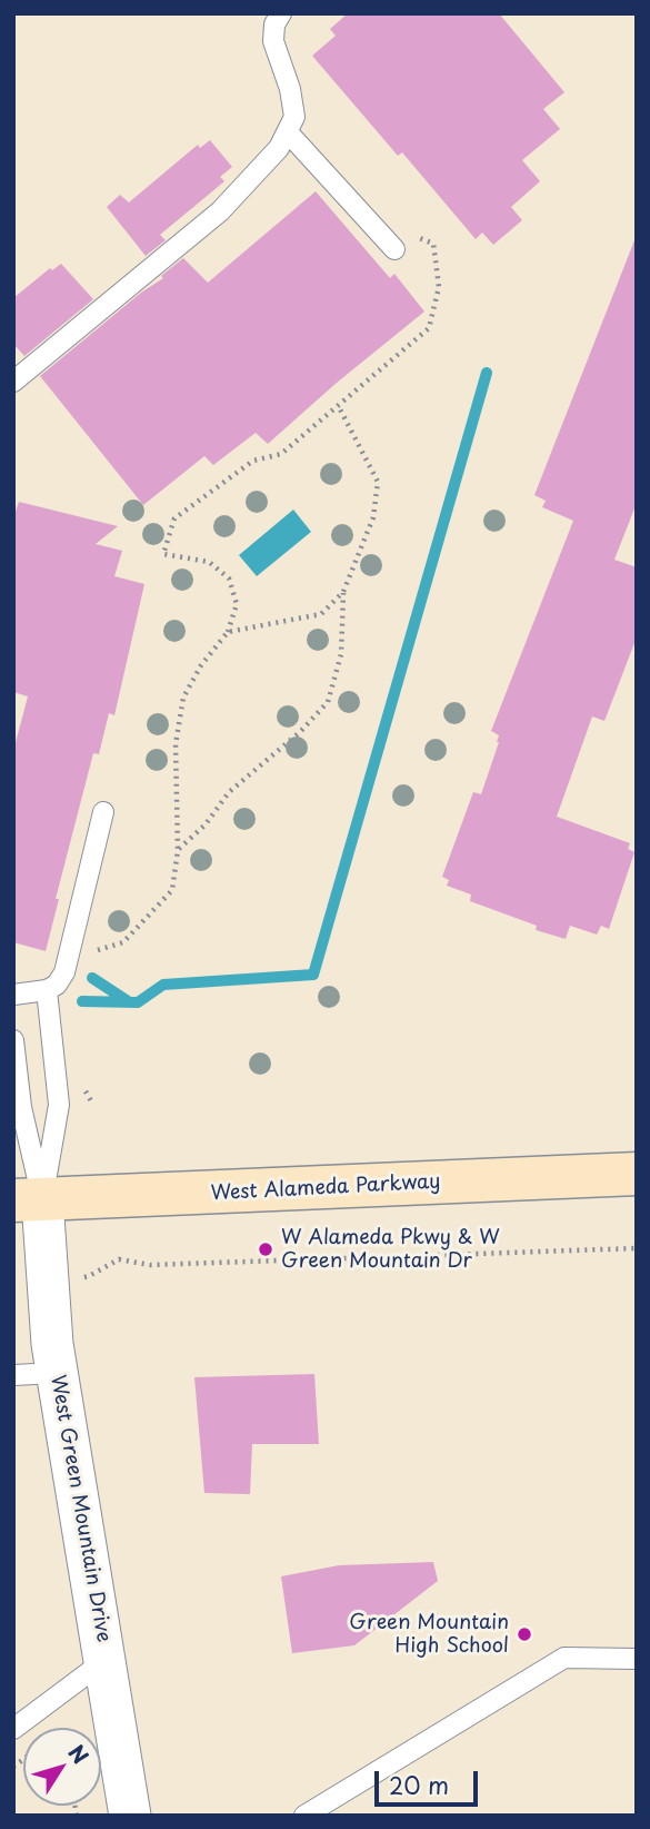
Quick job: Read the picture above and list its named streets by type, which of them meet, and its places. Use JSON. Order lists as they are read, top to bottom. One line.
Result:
{"streets":{"main road":["West Alameda Parkway"],"street":["West Green Mountain Drive"]},"crossings":[["West Alameda Parkway","West Green Mountain Drive"]],"places":["W Alameda Pkwy & W Green Mountain Dr","Green Mountain High School"],"scale_bar":"20 m","north":"top right"}
